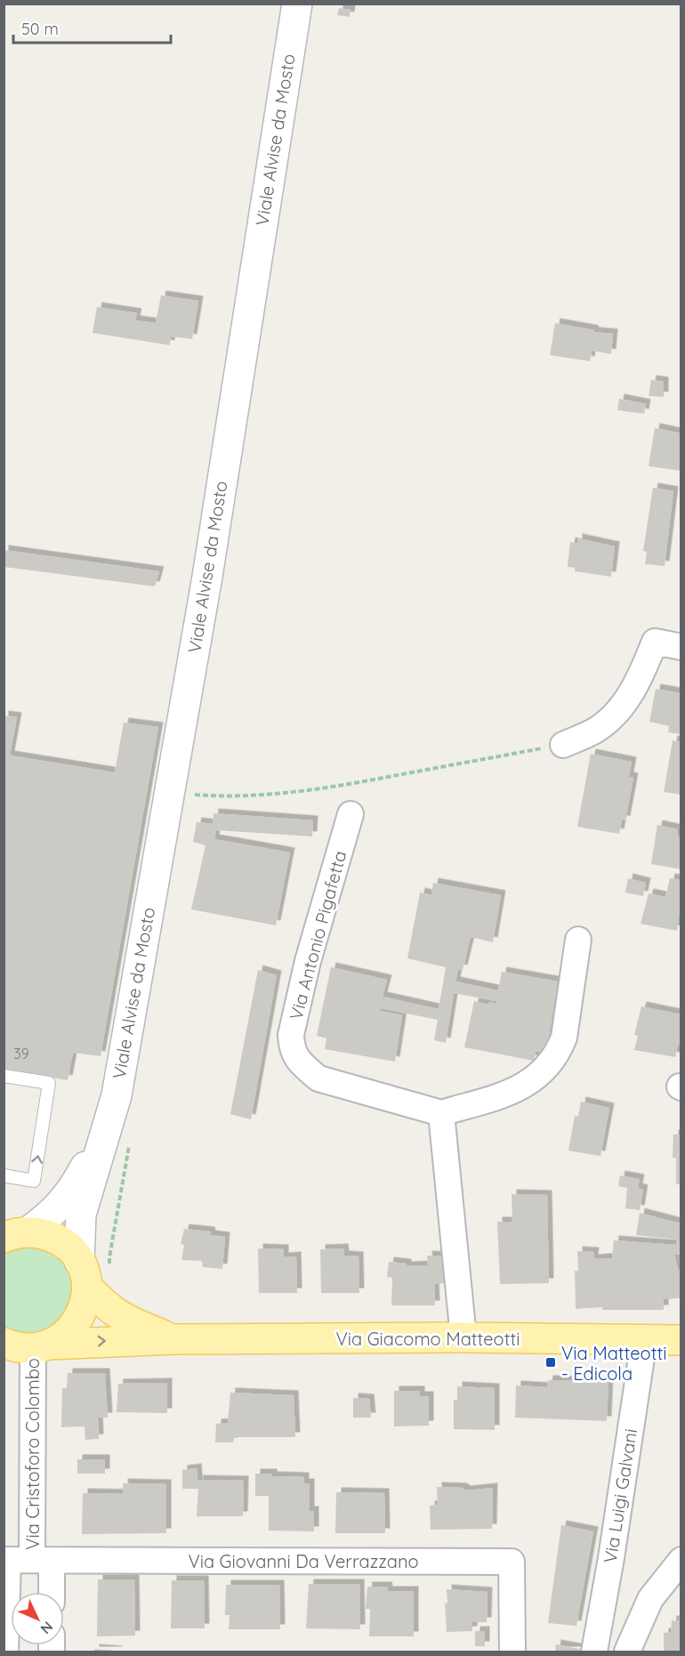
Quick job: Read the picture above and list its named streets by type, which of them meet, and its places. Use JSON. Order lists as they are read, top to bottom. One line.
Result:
{"streets":{"main road":["Viale Alvise da Mosto","Via Giacomo Matteotti"],"street":["Via Antonio Pigafetta","Via Cristoforo Colombo","Via Luigi Galvani","Via Giovanni Da Verrazzano"]},"crossings":[["Viale Alvise da Mosto","Via Giacomo Matteotti"],["Via Giacomo Matteotti","Via Cristoforo Colombo"],["Via Giacomo Matteotti","Via Luigi Galvani"],["Via Cristoforo Colombo","Via Giovanni Da Verrazzano"]],"places":{"transit":["Via Matteotti - Edicola"]},"house_numbers":["39"],"scale_bar":"50 m","north":"bottom right"}
